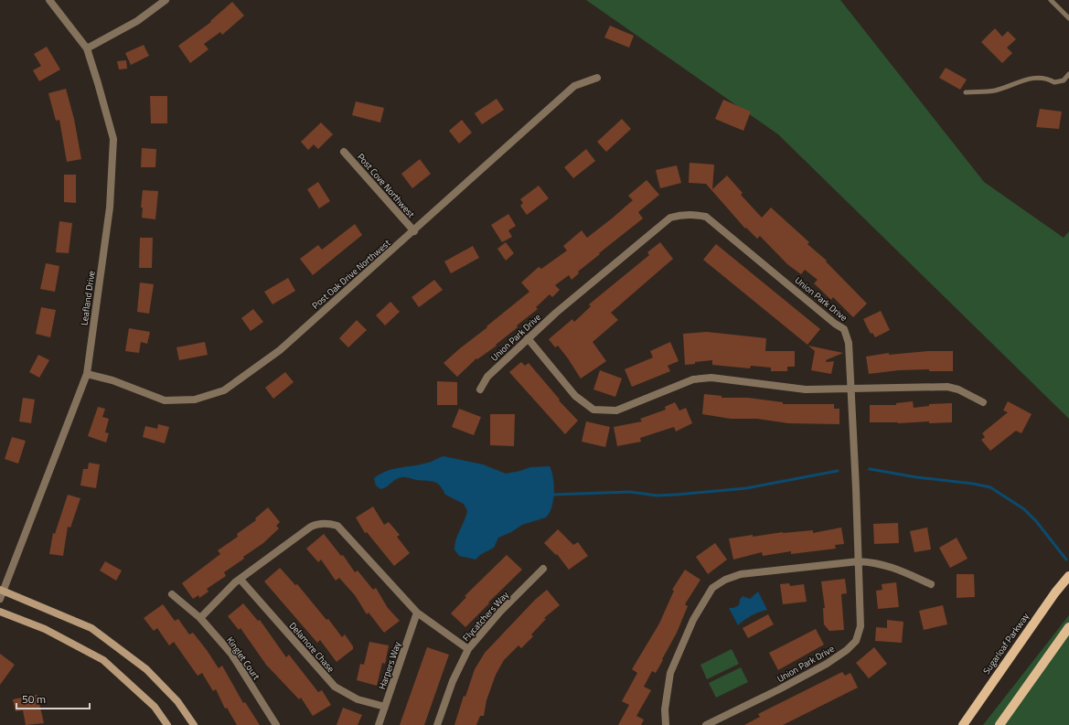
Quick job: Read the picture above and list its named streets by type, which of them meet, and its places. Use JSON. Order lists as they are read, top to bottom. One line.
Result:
{"streets":{"main road":["Sugarloaf Parkway"],"street":["Post Cove Northwest","Post Oak Drive Northwest","Leafland Drive","Union Park Drive","Flycatchers Way","Delamore Chase","Kinglet Court","Harpers Way"]},"crossings":[["Post Cove Northwest","Post Oak Drive Northwest"],["Post Oak Drive Northwest","Leafland Drive"],["Delamore Chase","Harpers Way"]],"scale_bar":"50 m"}
